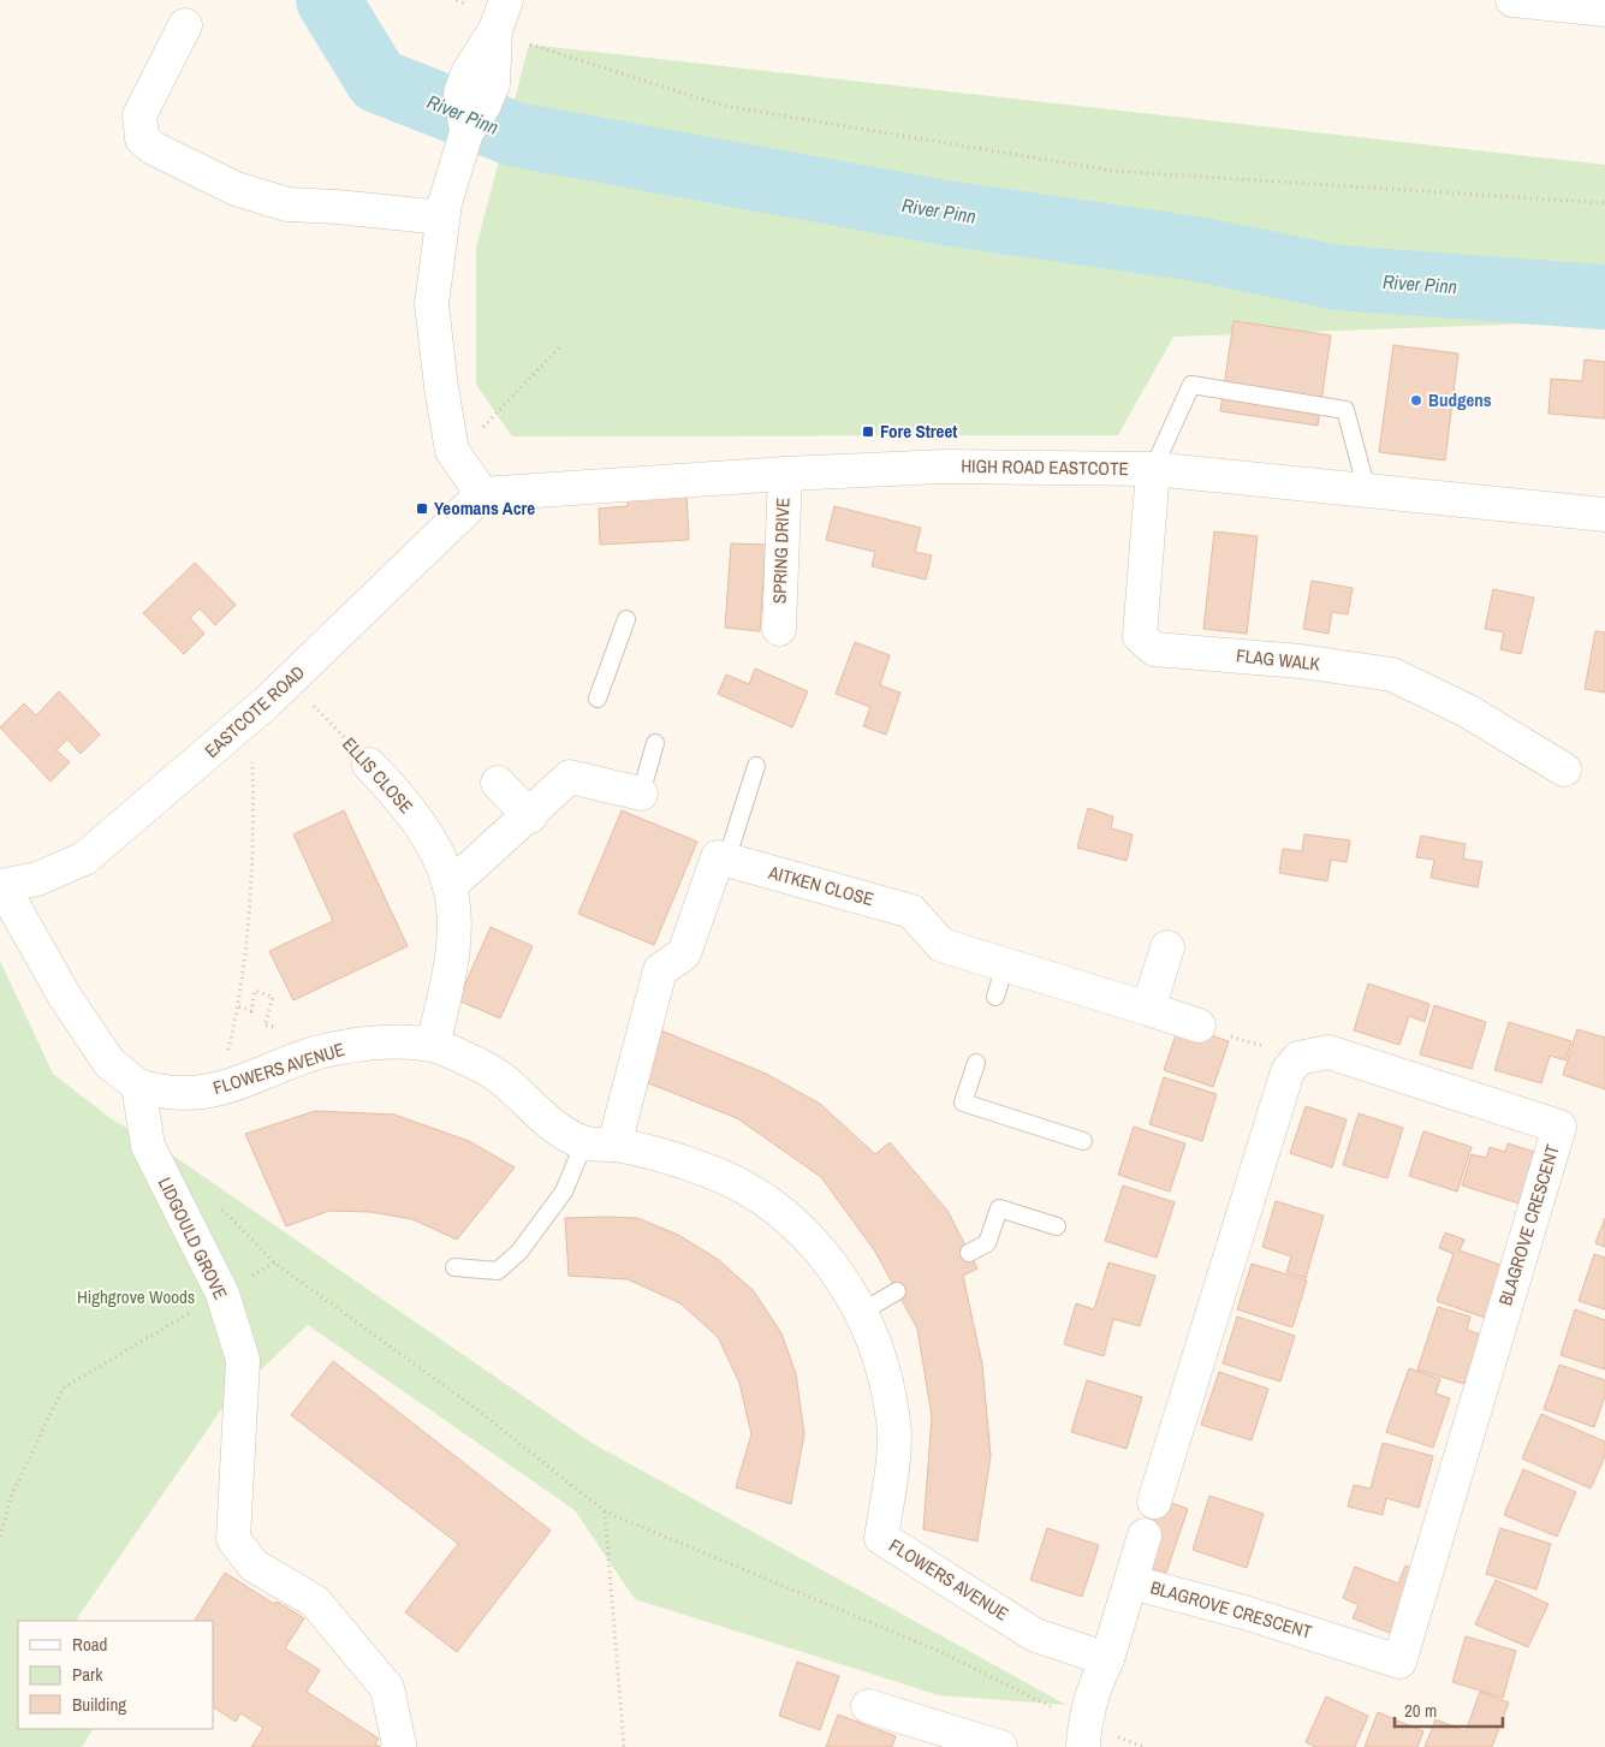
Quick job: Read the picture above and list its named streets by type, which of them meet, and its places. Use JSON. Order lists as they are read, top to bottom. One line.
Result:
{"streets":{"street":["HIGH ROAD EASTCOTE","SPRING DRIVE","FLAG WALK","EASTCOTE ROAD","ELLIS CLOSE","AITKEN CLOSE","FLOWERS AVENUE","BLAGROVE CRESCENT","LIDGOULD GROVE"]},"crossings":[["HIGH ROAD EASTCOTE","SPRING DRIVE"],["HIGH ROAD EASTCOTE","FLAG WALK"],["HIGH ROAD EASTCOTE","EASTCOTE ROAD"],["ELLIS CLOSE","FLOWERS AVENUE"],["FLOWERS AVENUE","BLAGROVE CRESCENT"],["FLOWERS AVENUE","LIDGOULD GROVE"]],"water":["River Pinn"],"parks":["Highgrove Woods"],"places":{"other":["Budgens"],"transit":["Fore Street","Yeomans Acre"]},"legend":["Road","Park","Building"],"scale_bar":"20 m"}
